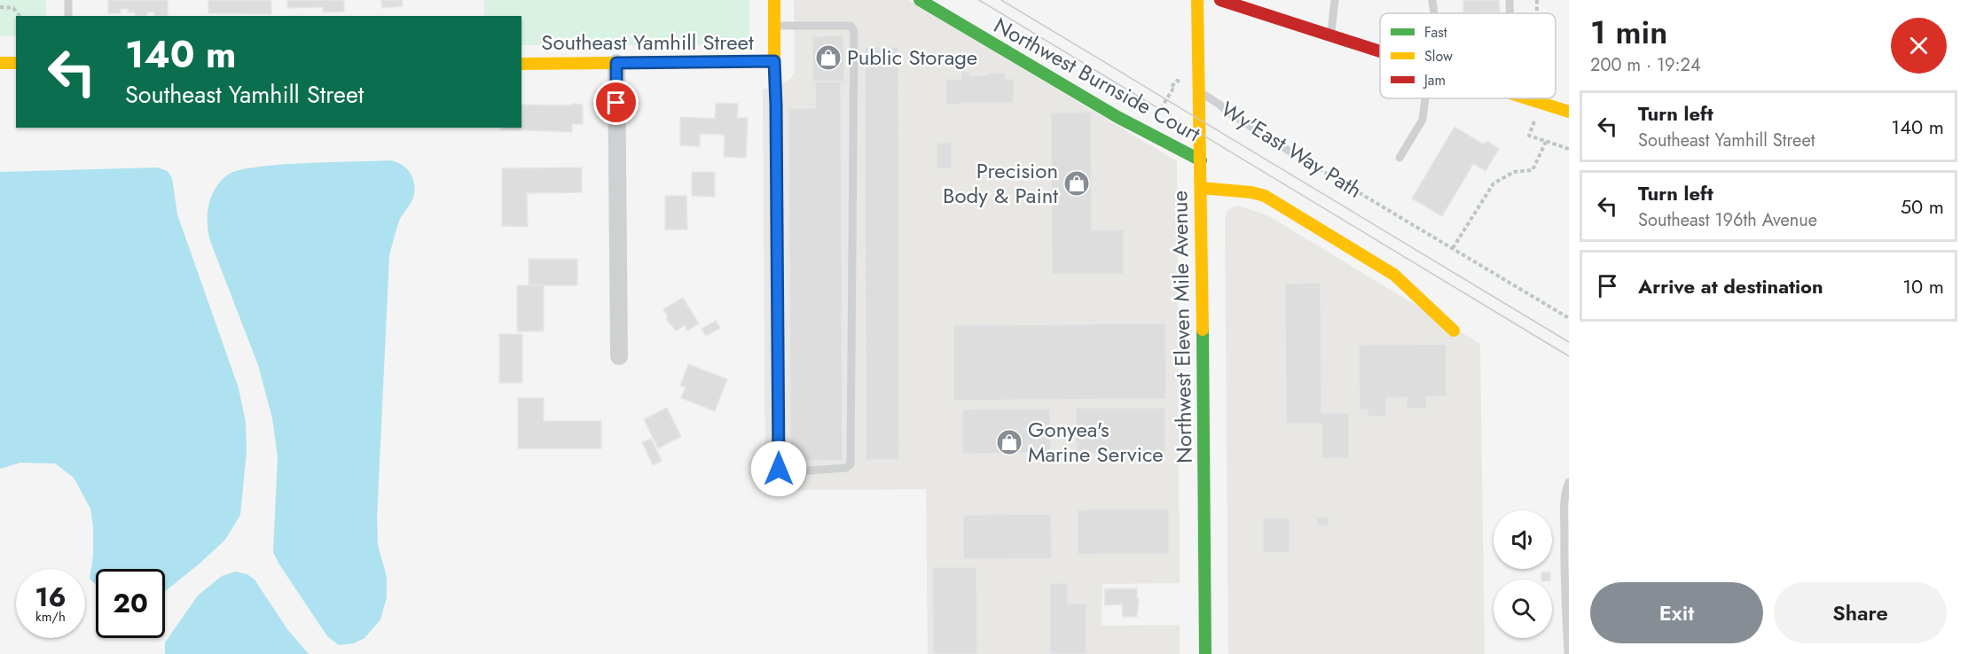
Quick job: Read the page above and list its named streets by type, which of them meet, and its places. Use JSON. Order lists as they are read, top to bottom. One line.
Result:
{"streets":{"street":["Southeast Yamhill Street","Northwest Burnside Court","Northwest Eleven Mile Avenue"],"lane":["Wy'East Way Path"]},"crossings":[["Northwest Burnside Court","Northwest Eleven Mile Avenue"],["Wy'East Way Path","Northwest Eleven Mile Avenue"]],"places":{"shop":["Public Storage","Precision Body & Paint","Gonyea's Marine Service"]},"legend":["Fast","Slow","Jam"],"page":{"heading":["1 min","200 m · 19:24"],"turn":["140 m","Southeast Yamhill Street"],"list":[{"name":"Turn left","note":"Southeast Yamhill Street","value":"140 m"},{"name":"Turn left","note":"Southeast 196th Avenue","value":"50 m"},{"name":"Arrive at destination","value":"10 m"}],"speed":"16 km/h","limit":"20","buttons":["Exit","Share"]}}
